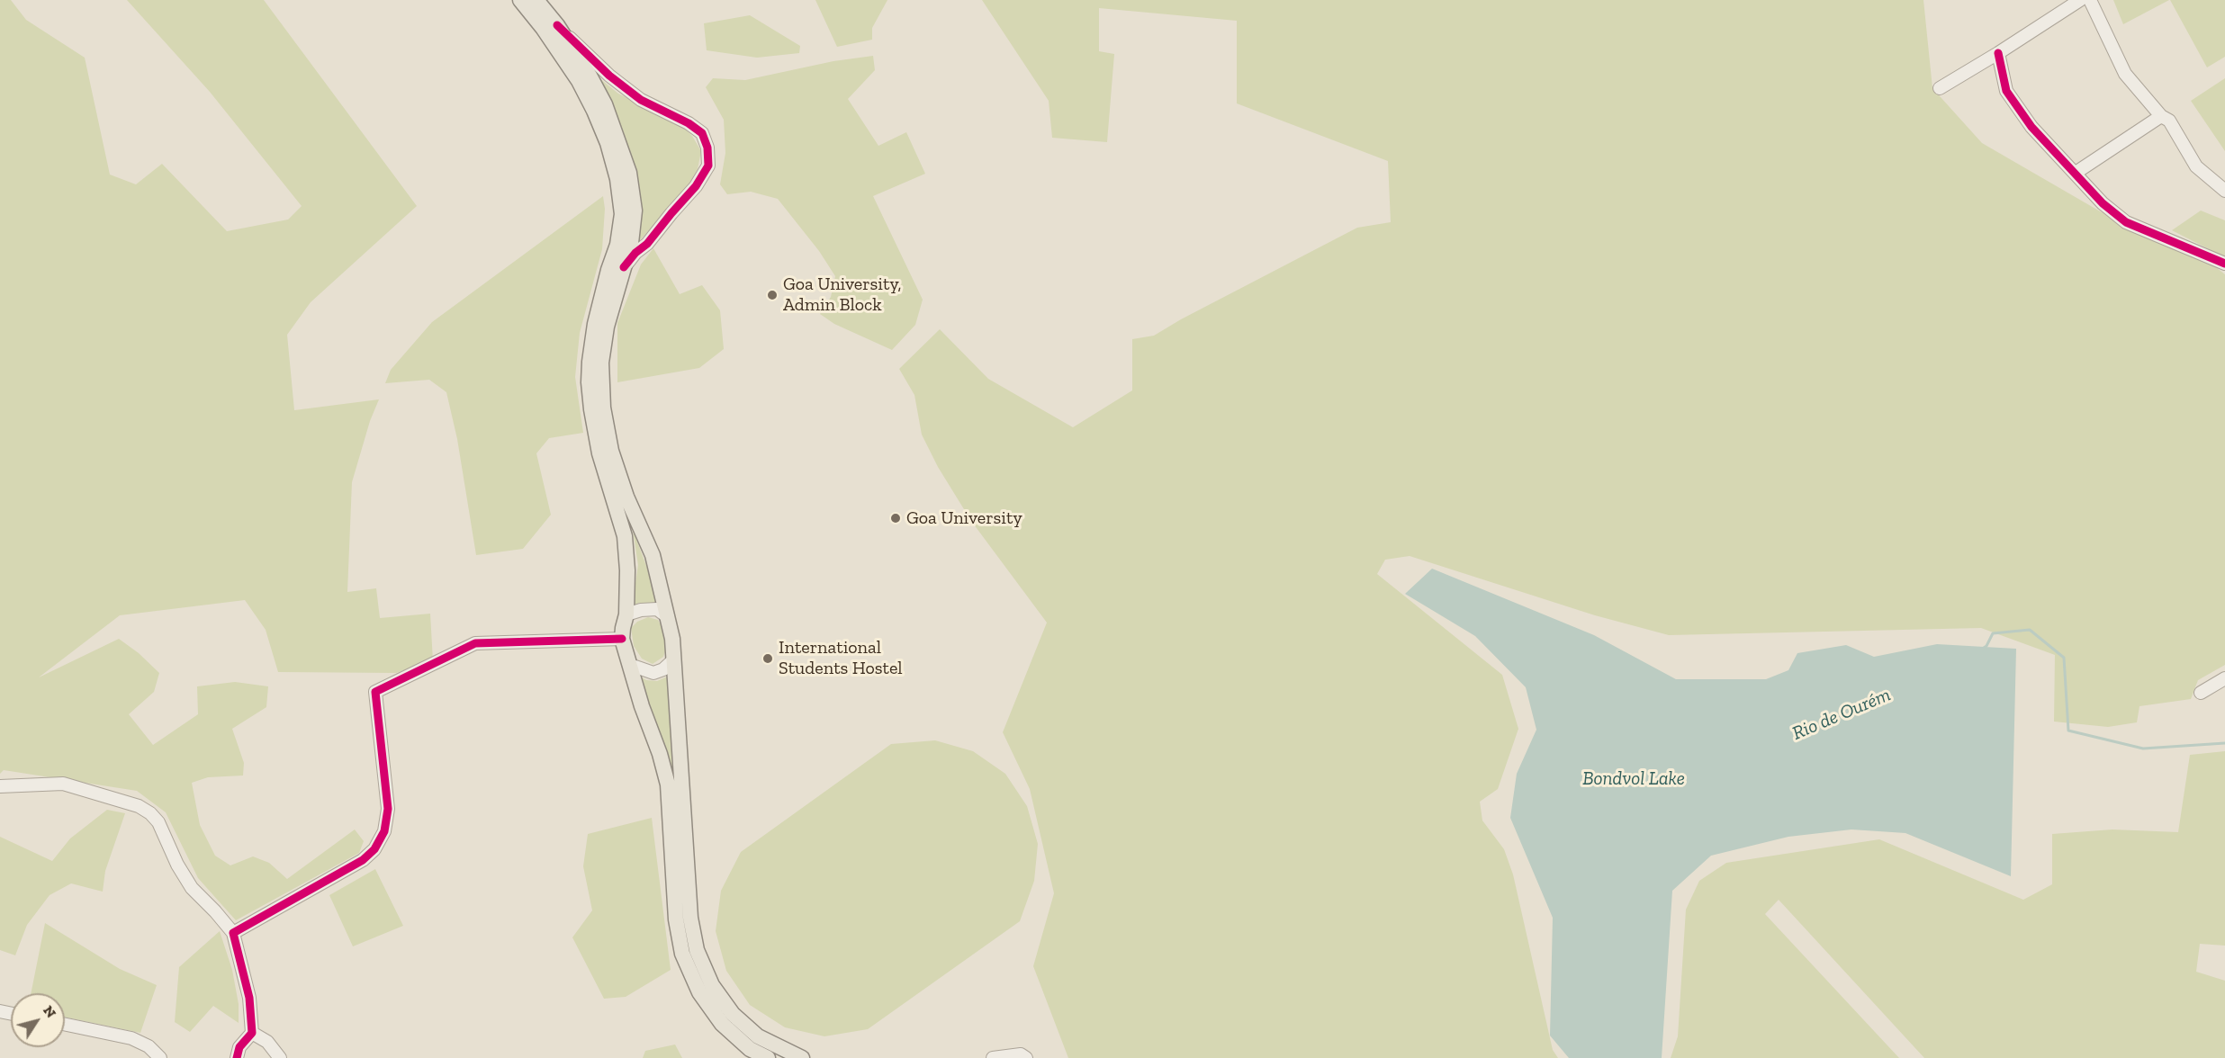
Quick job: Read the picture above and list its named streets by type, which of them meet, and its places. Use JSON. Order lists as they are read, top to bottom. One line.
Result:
{"water":["Rio de Ourém","Bondvol Lake"],"places":["Goa University, Admin Block","Goa University","International Students Hostel"],"north":"top right"}
